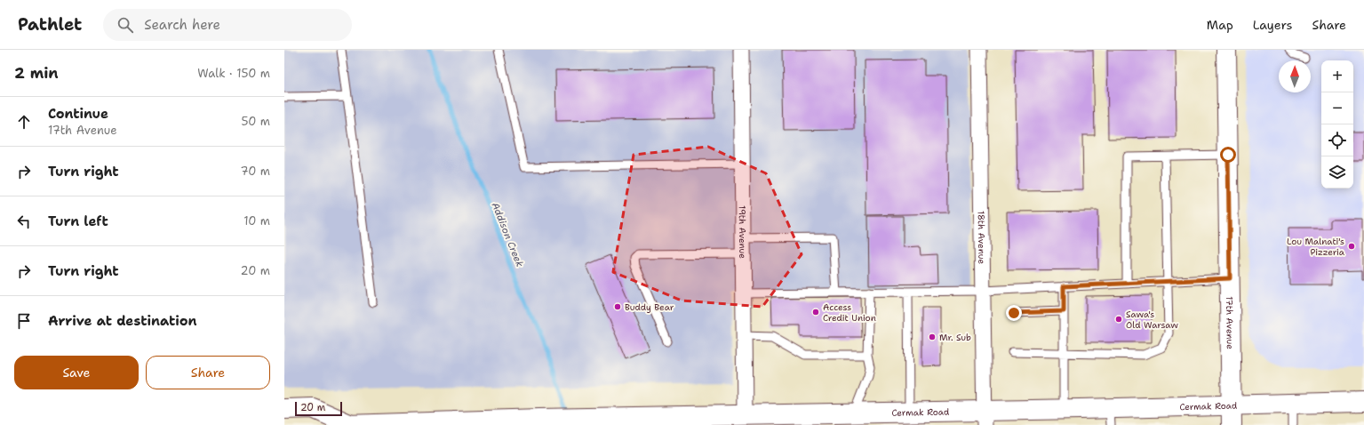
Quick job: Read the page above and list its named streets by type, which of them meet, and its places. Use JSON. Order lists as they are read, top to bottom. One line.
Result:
{"streets":{"main road":["17th Avenue","Cermak Road"],"street":["19th Avenue","18th Avenue"]},"crossings":[["19th Avenue","Cermak Road"],["18th Avenue","Cermak Road"],["17th Avenue","Cermak Road"]],"water":["Addison Creek"],"places":["Lou Malnati's Pizzeria","Buddy Bear","Access Credit Union","Sawa's Old Warsaw","Mr. Sub"],"scale_bar":"20 m","north":"top","page":{"header":"Pathlet","search":"Search here","nav":["Map","Layers","Share"],"heading":["2 min","Walk · 150 m"],"map_buttons":["+","−"],"list":[["Continue","17th Avenue","50 m"],["Turn right","70 m"],["Turn left","10 m"],["Turn right","20 m"],"Arrive at destination"],"buttons":["Save","Share"],"scale":"20 m"}}
